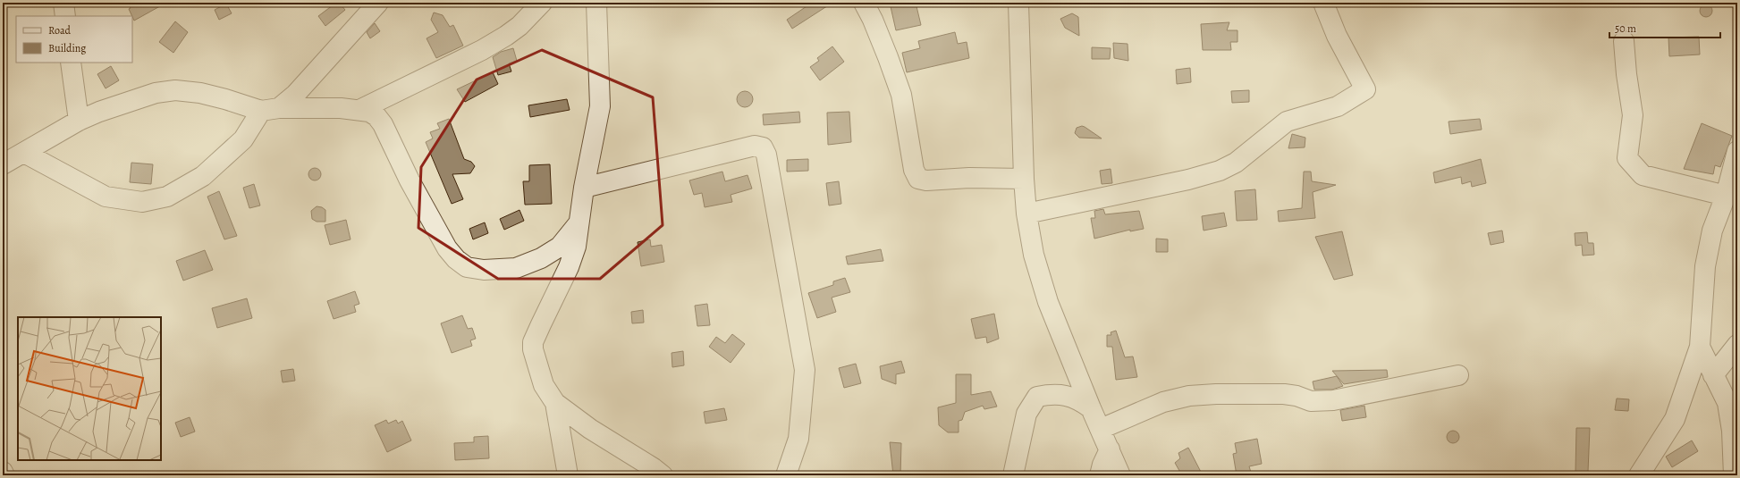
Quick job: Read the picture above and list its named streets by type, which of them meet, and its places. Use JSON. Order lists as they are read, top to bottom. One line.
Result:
{"legend":["Road","Building"],"scale_bar":"50 m"}
